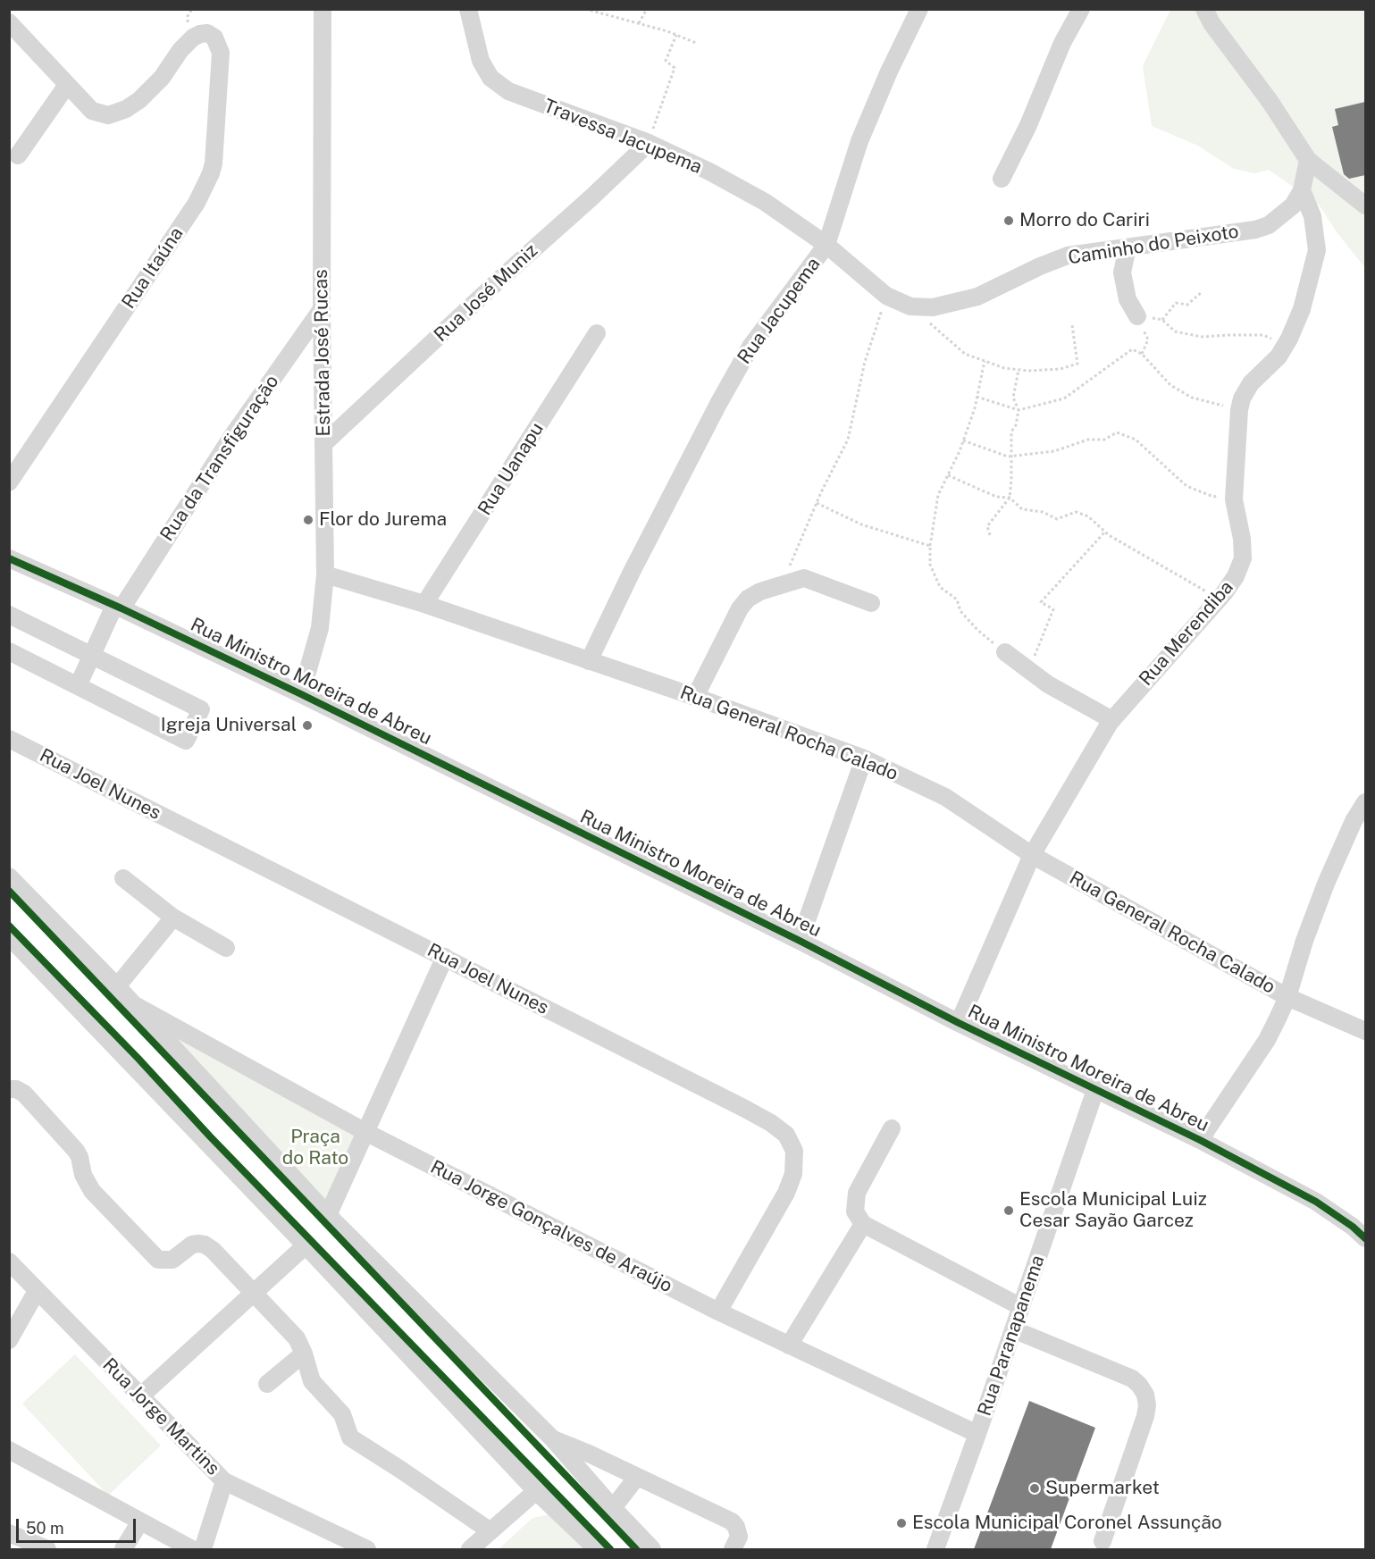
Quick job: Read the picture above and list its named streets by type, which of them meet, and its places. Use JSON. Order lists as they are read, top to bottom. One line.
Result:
{"streets":{"street":["Travessa Jacupema","Caminho do Peixoto","Rua Itaúna","Rua José Muniz","Rua Jacupema","Estrada José Rucas","Rua da Transfiguração","Rua Uanapu","Rua Merendiba","Rua Ministro Moreira de Abreu","Rua General Rocha Calado","Rua Joel Nunes","Rua Jorge Gonçalves de Araújo","Rua Paranapanema","Rua Jorge Martins"]},"crossings":[["Travessa Jacupema","Caminho do Peixoto"],["Travessa Jacupema","Rua José Muniz"],["Travessa Jacupema","Rua Jacupema"],["Caminho do Peixoto","Rua Jacupema"],["Caminho do Peixoto","Rua Merendiba"],["Rua José Muniz","Estrada José Rucas"],["Rua Jacupema","Rua General Rocha Calado"],["Estrada José Rucas","Rua da Transfiguração"],["Estrada José Rucas","Rua Ministro Moreira de Abreu"],["Estrada José Rucas","Rua General Rocha Calado"],["Rua da Transfiguração","Rua Ministro Moreira de Abreu"],["Rua Uanapu","Rua General Rocha Calado"],["Rua Merendiba","Rua Ministro Moreira de Abreu"],["Rua Merendiba","Rua General Rocha Calado"],["Rua Ministro Moreira de Abreu","Rua Paranapanema"],["Rua Joel Nunes","Rua Jorge Gonçalves de Araújo"],["Rua Jorge Gonçalves de Araújo","Rua Paranapanema"]],"parks":["Praça do Rato"],"places":["Morro do Cariri","Flor do Jurema","Igreja Universal","Escola Municipal Luiz Cesar Sayão Garcez","Supermarket","Escola Municipal Coronel Assunção"],"scale_bar":"50 m"}
